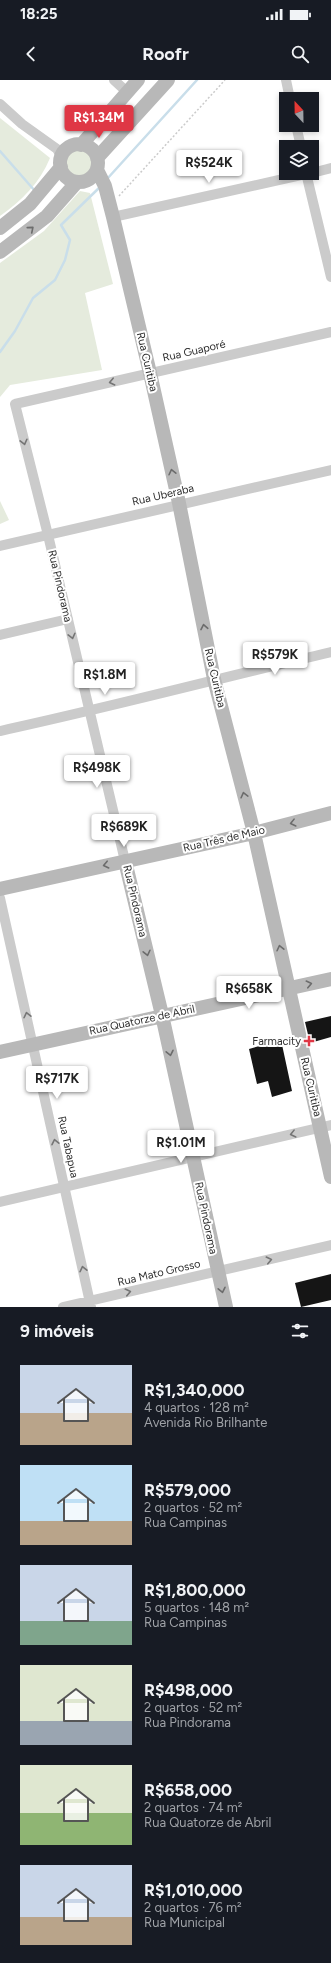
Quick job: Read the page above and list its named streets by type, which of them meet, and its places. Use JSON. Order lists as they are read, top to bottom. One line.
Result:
{"streets":{"street":["Rua Guaporé","Rua Curitiba","Rua Uberaba","Rua Pindorama","Rua Três de Maio","Rua Quatorze de Abril","Rua Tabapua","Rua Mato Grosso"]},"crossings":[["Rua Guaporé","Rua Curitiba"],["Rua Guaporé","Rua Pindorama"],["Rua Curitiba","Rua Uberaba"],["Rua Curitiba","Rua Três de Maio"],["Rua Curitiba","Rua Quatorze de Abril"],["Rua Uberaba","Rua Pindorama"],["Rua Pindorama","Rua Três de Maio"],["Rua Pindorama","Rua Quatorze de Abril"],["Rua Pindorama","Rua Mato Grosso"],["Rua Quatorze de Abril","Rua Tabapua"],["Rua Tabapua","Rua Mato Grosso"]],"one_way":["Rua Guaporé","Rua Curitiba","Rua Pindorama","Rua Três de Maio","Rua Tabapua","Rua Mato Grosso"],"places":{"health":["Farmacity"]},"north":"top","page":{"status":"18:25","header":"Roofr","price":["R$1.34M","R$524K","R$579K","R$1.8M","R$498K","R$689K","R$658K","R$717K","R$1.01M"],"heading":"9 imóveis","list":[{"name":"R$1,340,000","note":"4 quartos · 128 m² · Avenida Rio Brilhante"},{"name":"R$579,000","note":"2 quartos · 52 m² · Rua Campinas"},{"name":"R$1,800,000","note":"5 quartos · 148 m² · Rua Campinas"},{"name":"R$498,000","note":"2 quartos · 52 m² · Rua Pindorama"},{"name":"R$658,000","note":"2 quartos · 74 m² · Rua Quatorze de Abril"},{"name":"R$1,010,000","note":"2 quartos · 76 m² · Rua Municipal"}]}}
